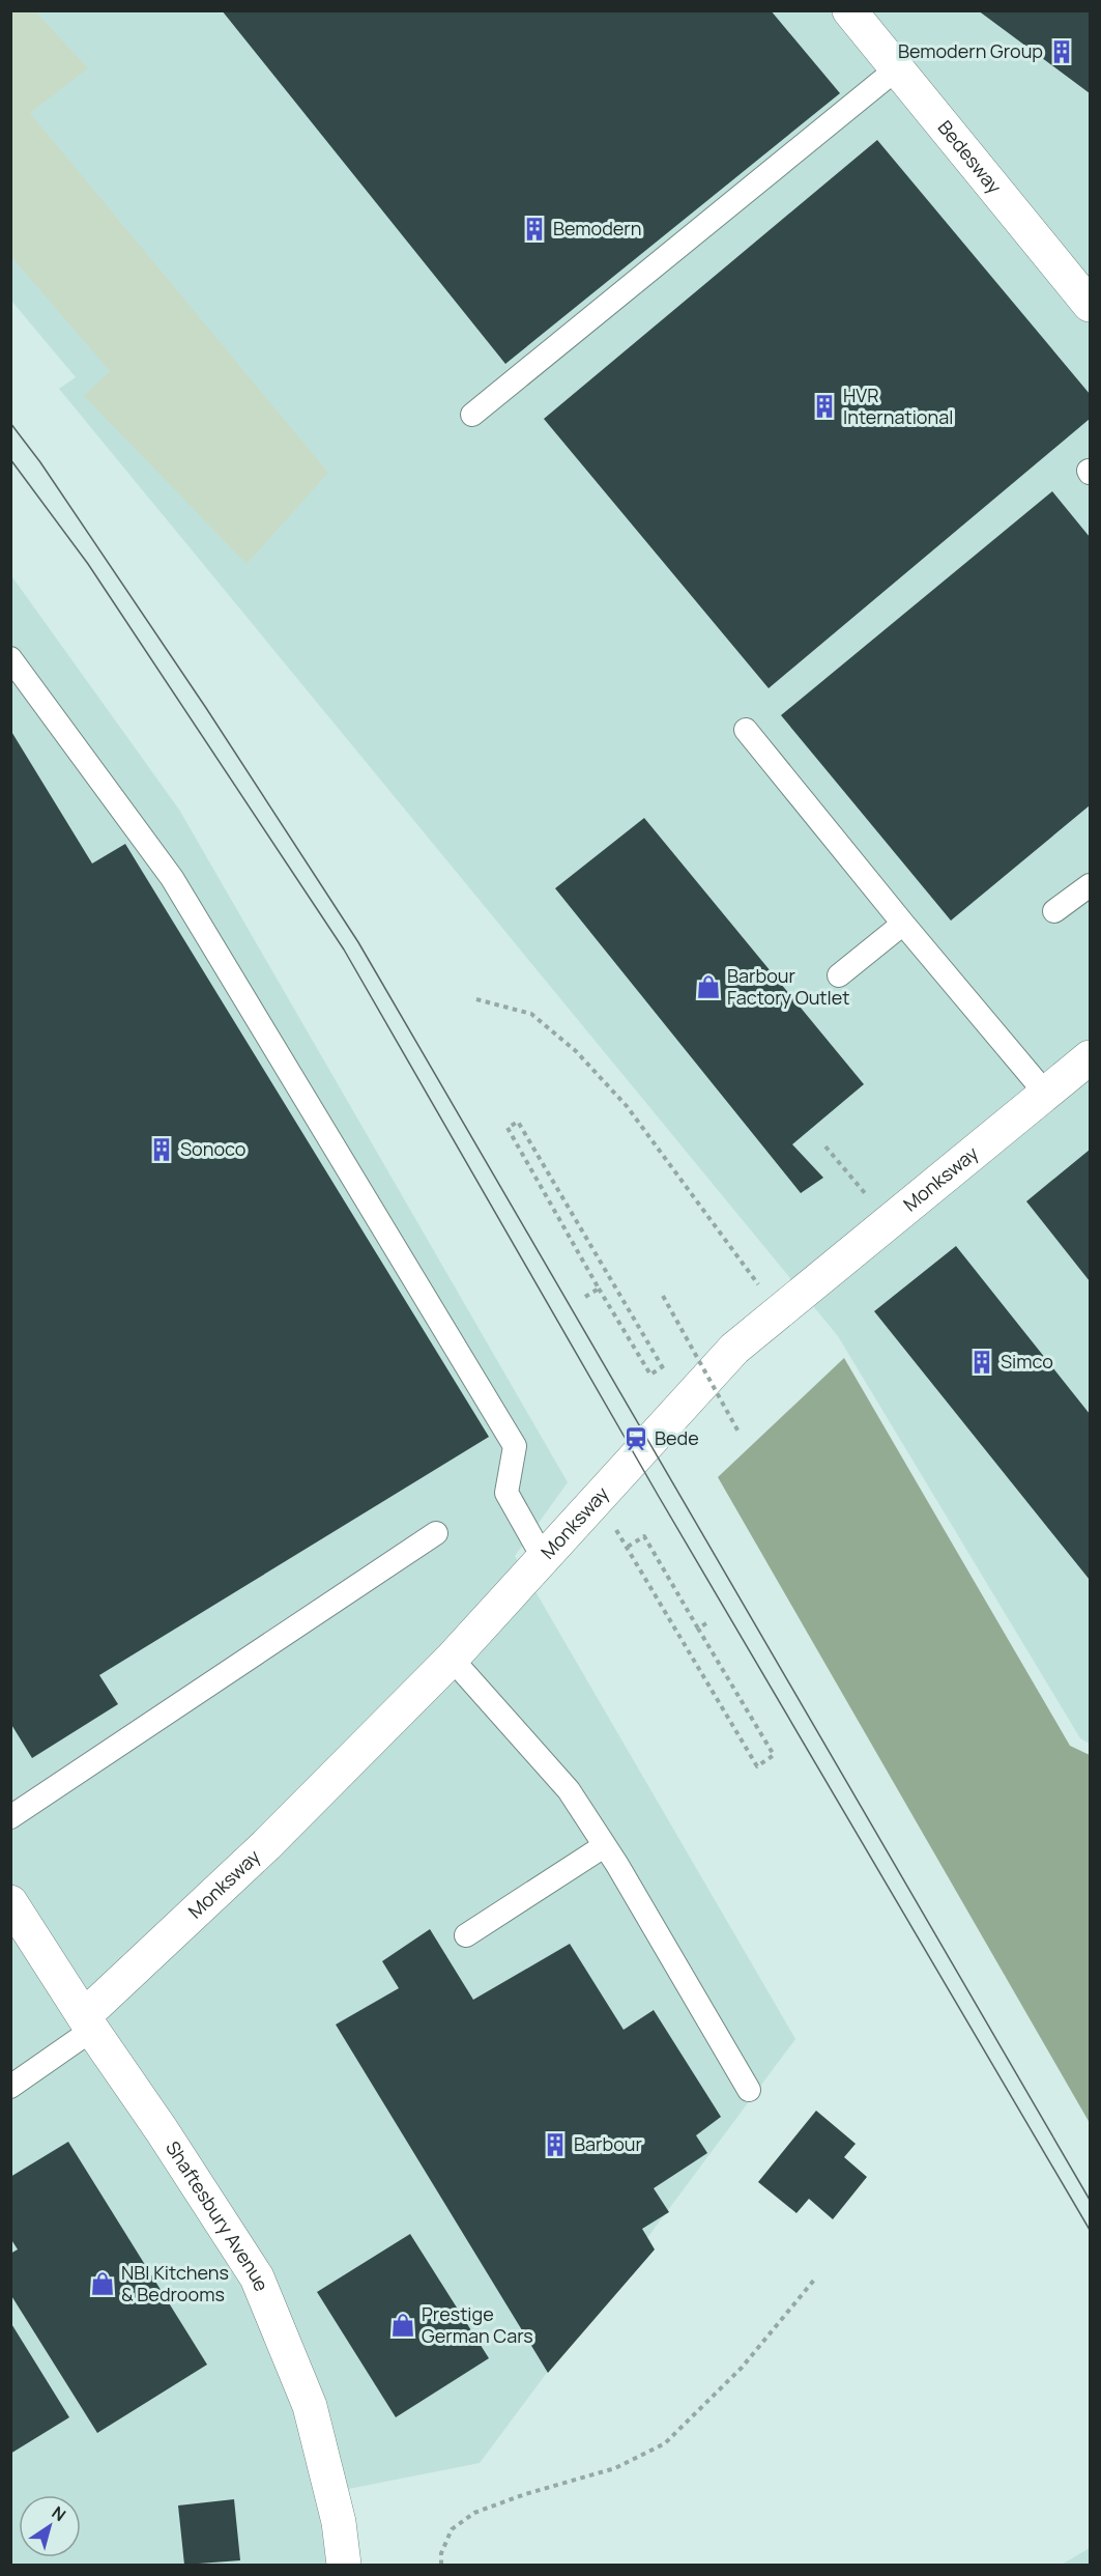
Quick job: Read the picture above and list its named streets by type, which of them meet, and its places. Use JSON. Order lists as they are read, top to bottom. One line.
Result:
{"streets":{"street":["Bedesway","Monksway","Shaftesbury Avenue"]},"crossings":[["Monksway","Shaftesbury Avenue"]],"places":{"building":["Bemodern Group","Bemodern","HVR International","Sonoco","Simco","Barbour"],"shop":["Barbour Factory Outlet","NBI Kitchens & Bedrooms","Prestige German Cars"],"station":["Bede"]},"north":"top right"}
